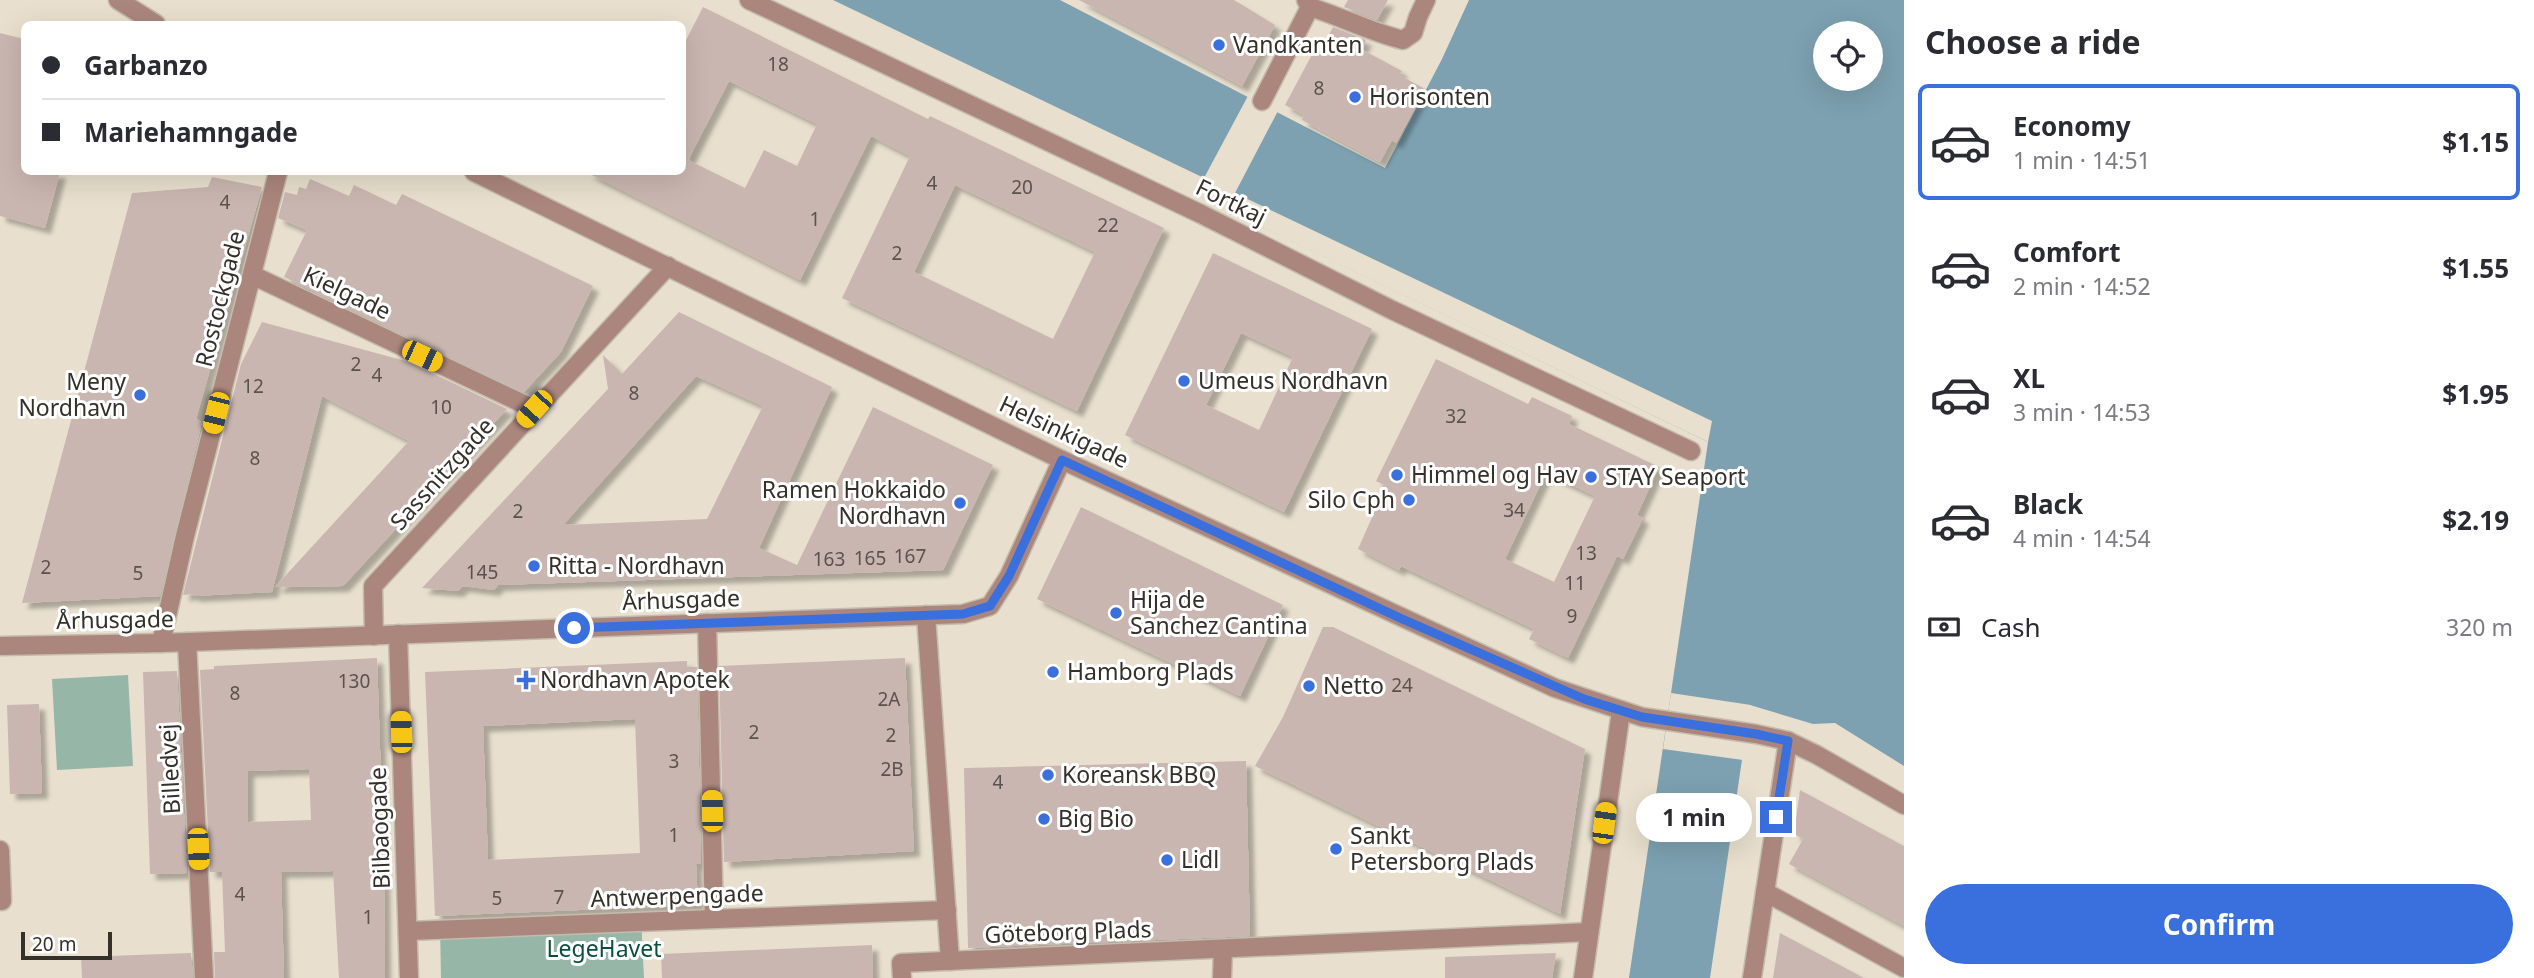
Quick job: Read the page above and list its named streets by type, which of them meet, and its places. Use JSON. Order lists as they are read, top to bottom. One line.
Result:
{"streets":{"street":["Fortkaj","Kielgade","Rostockgade","Helsinkigade","Sassnitzgade","Århusgade","Billedvej","Bilbaogade","Antwerpengade","Göteborg Plads"]},"crossings":[["Kielgade","Rostockgade"],["Kielgade","Sassnitzgade"],["Rostockgade","Århusgade"],["Helsinkigade","Sassnitzgade"],["Helsinkigade","Århusgade"],["Sassnitzgade","Århusgade"],["Århusgade","Billedvej"],["Århusgade","Bilbaogade"],["Bilbaogade","Antwerpengade"]],"parks":["LegeHavet"],"places":{"other":["Vandkanten","Horisonten","Umeus Nordhavn","Meny Nordhavn","Himmel og Hav","STAY Seaport","Silo Cph","Ramen Hokkaido Nordhavn","Ritta - Nordhavn","Hija de Sanchez Cantina","Hamborg Plads","Netto","Koreansk BBQ","Big Bio","Sankt Petersborg Plads","Lidl"],"health":["Nordhavn Apotek"]},"house_numbers":["18","8","4","20","4","1","22","2","2","4","12","8","10","32","8","34","2","13","167","165","163","2","145","5","11","9","130","24","8","2A","2","2","3","2B","4","1","4","7","5","1"],"scale_bar":"20 m","page":{"heading":"Choose a ride","banner":["Garbanzo","Mariehamngade"],"list":[{"name":"Economy","note":"1 min · 14:51","value":"$1.15"},{"name":"Comfort","note":"2 min · 14:52","value":"$1.55"},{"name":"XL","note":"3 min · 14:53","value":"$1.95"},{"name":"Black","note":"4 min · 14:54","value":"$2.19"}],"pay":["Cash","320 m"],"bubble":"1 min","buttons":"Confirm","scale":"20 m"}}
